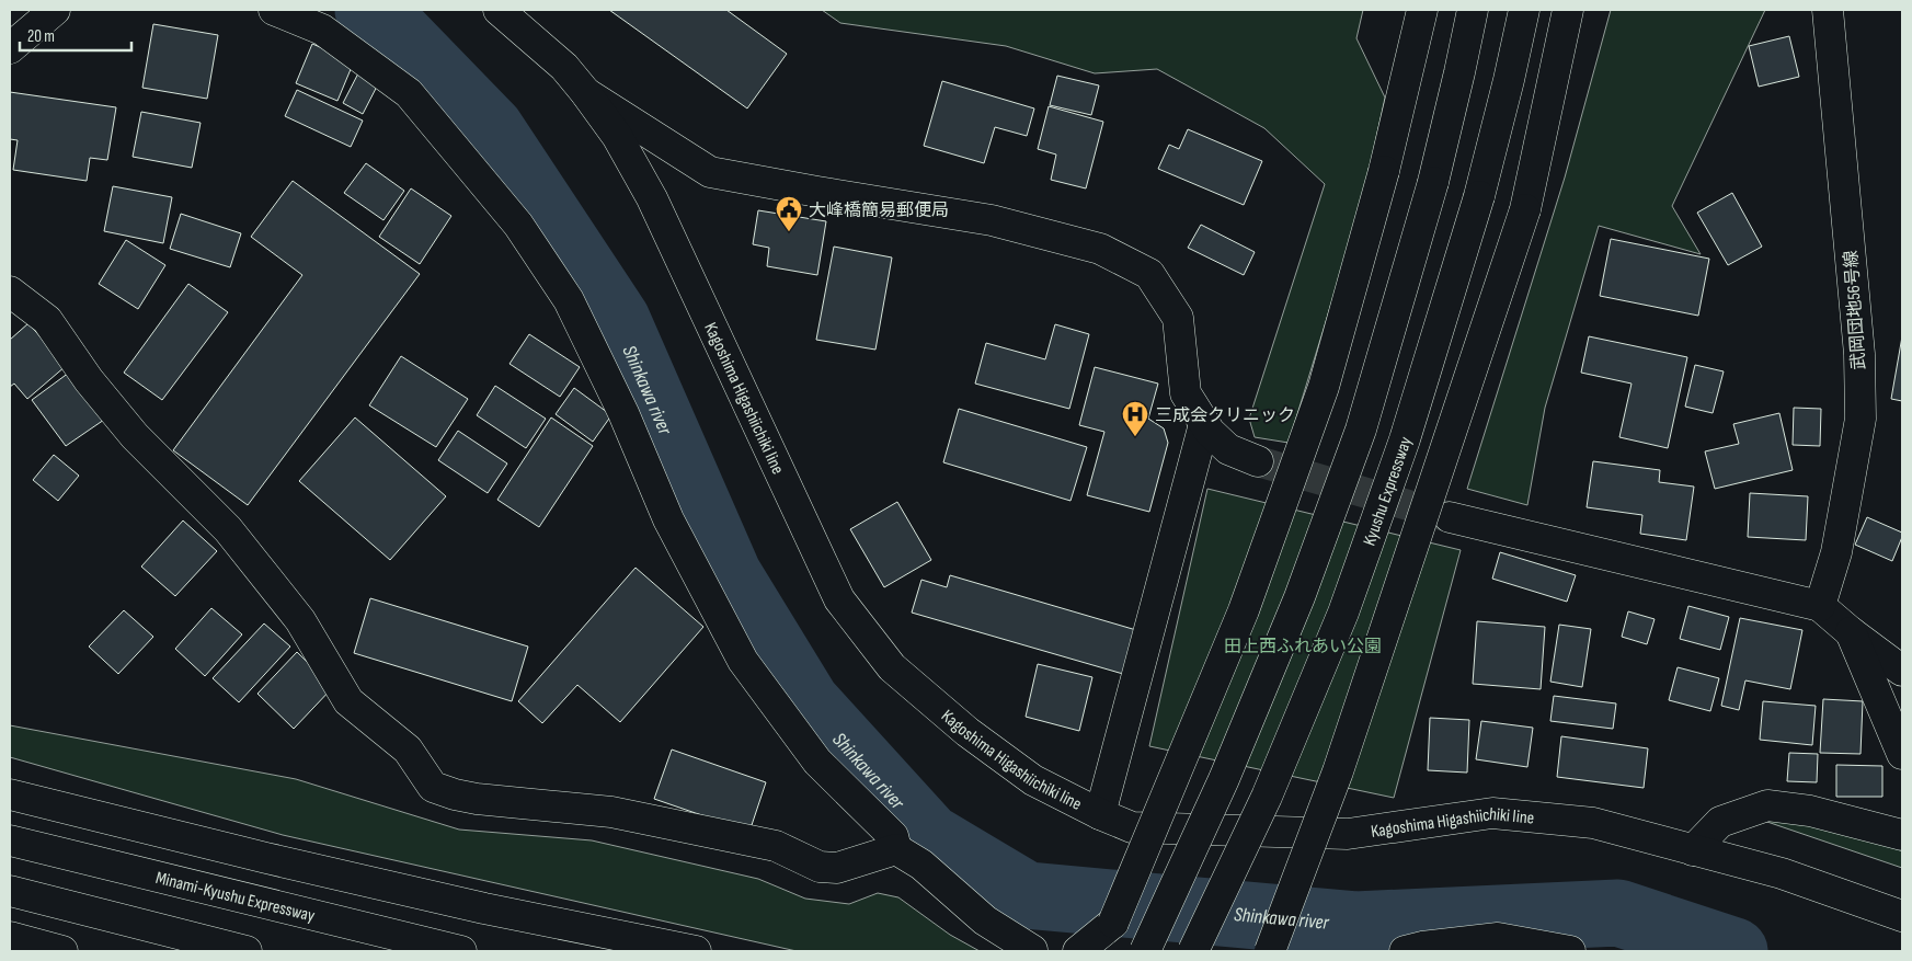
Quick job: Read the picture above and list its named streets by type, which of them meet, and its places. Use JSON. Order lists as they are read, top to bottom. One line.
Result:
{"streets":{"main road":["武岡団地56号線","Kagoshima Higashiichiki line","Kyushu Expressway","Minami-Kyushu Expressway"]},"water":["Shinkawa river"],"parks":["田上西ふれあい公園"],"places":{"public building":["大峰橋簡易郵便局"],"hospital":["三成会クリニック"]},"scale_bar":"20 m"}
